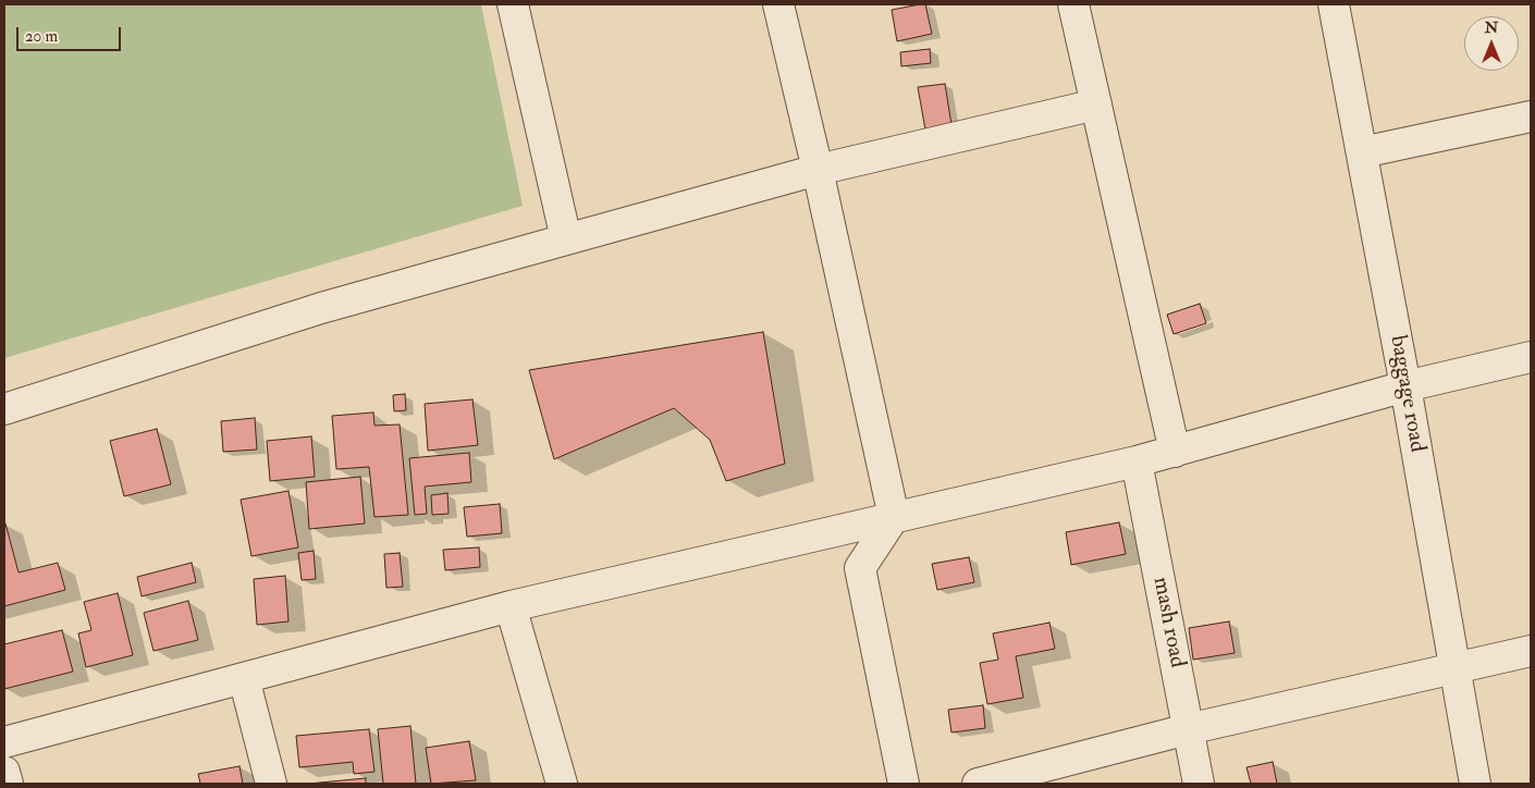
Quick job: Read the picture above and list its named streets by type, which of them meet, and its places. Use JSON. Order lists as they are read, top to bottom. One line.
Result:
{"streets":{"street":["baggage road","mash road"]},"scale_bar":"20 m","north":"top"}
